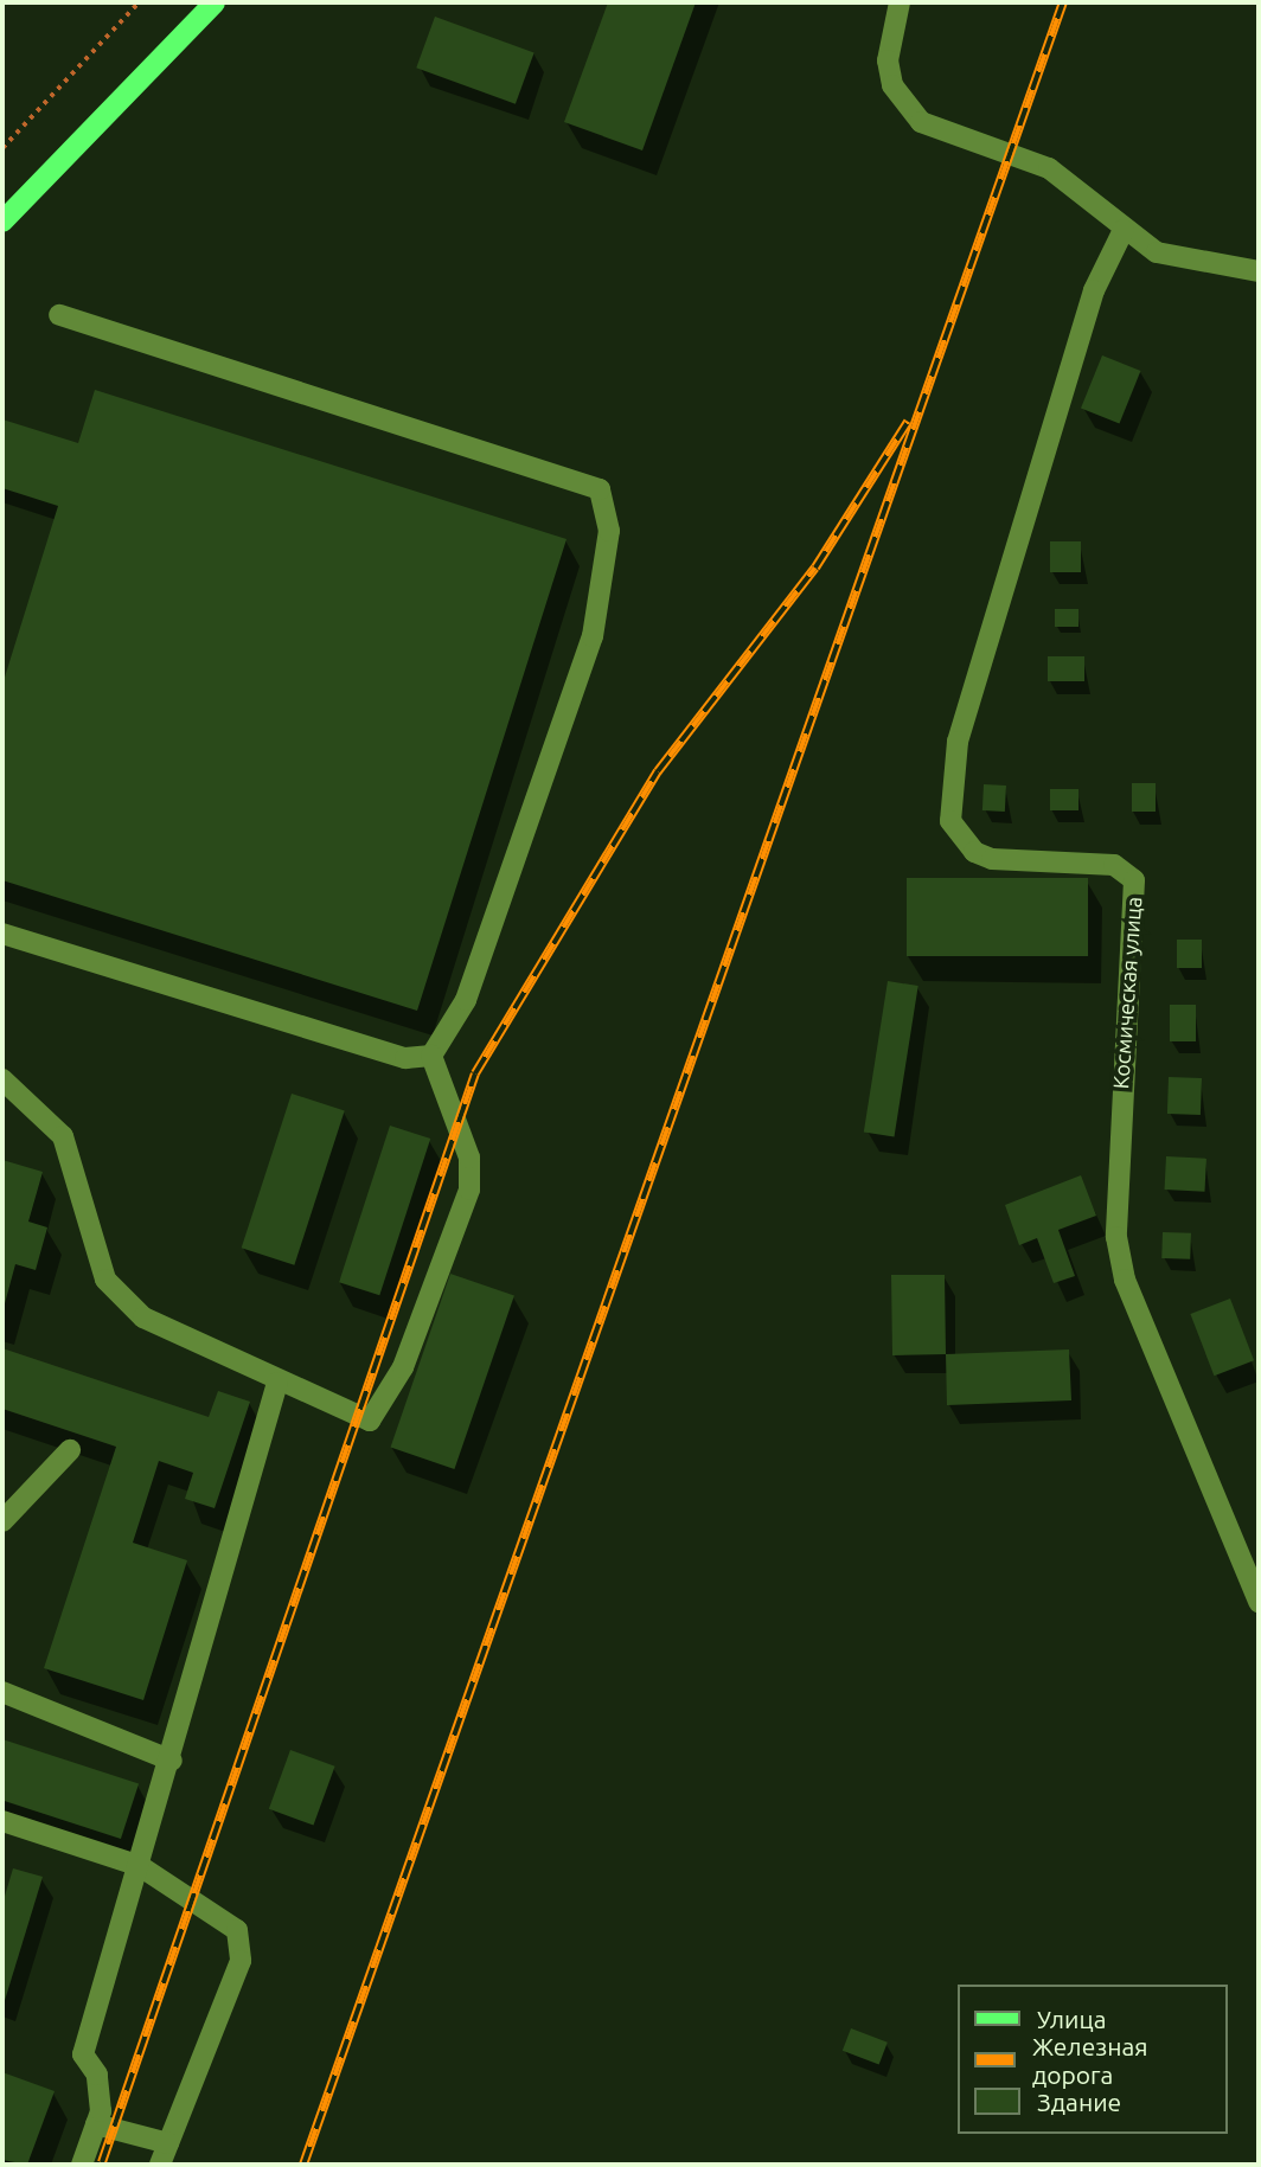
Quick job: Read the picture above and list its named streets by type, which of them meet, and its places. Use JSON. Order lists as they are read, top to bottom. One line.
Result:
{"streets":{"street":["Космическая улица"]},"legend":["Улица","Железная дорога","Здание"]}
